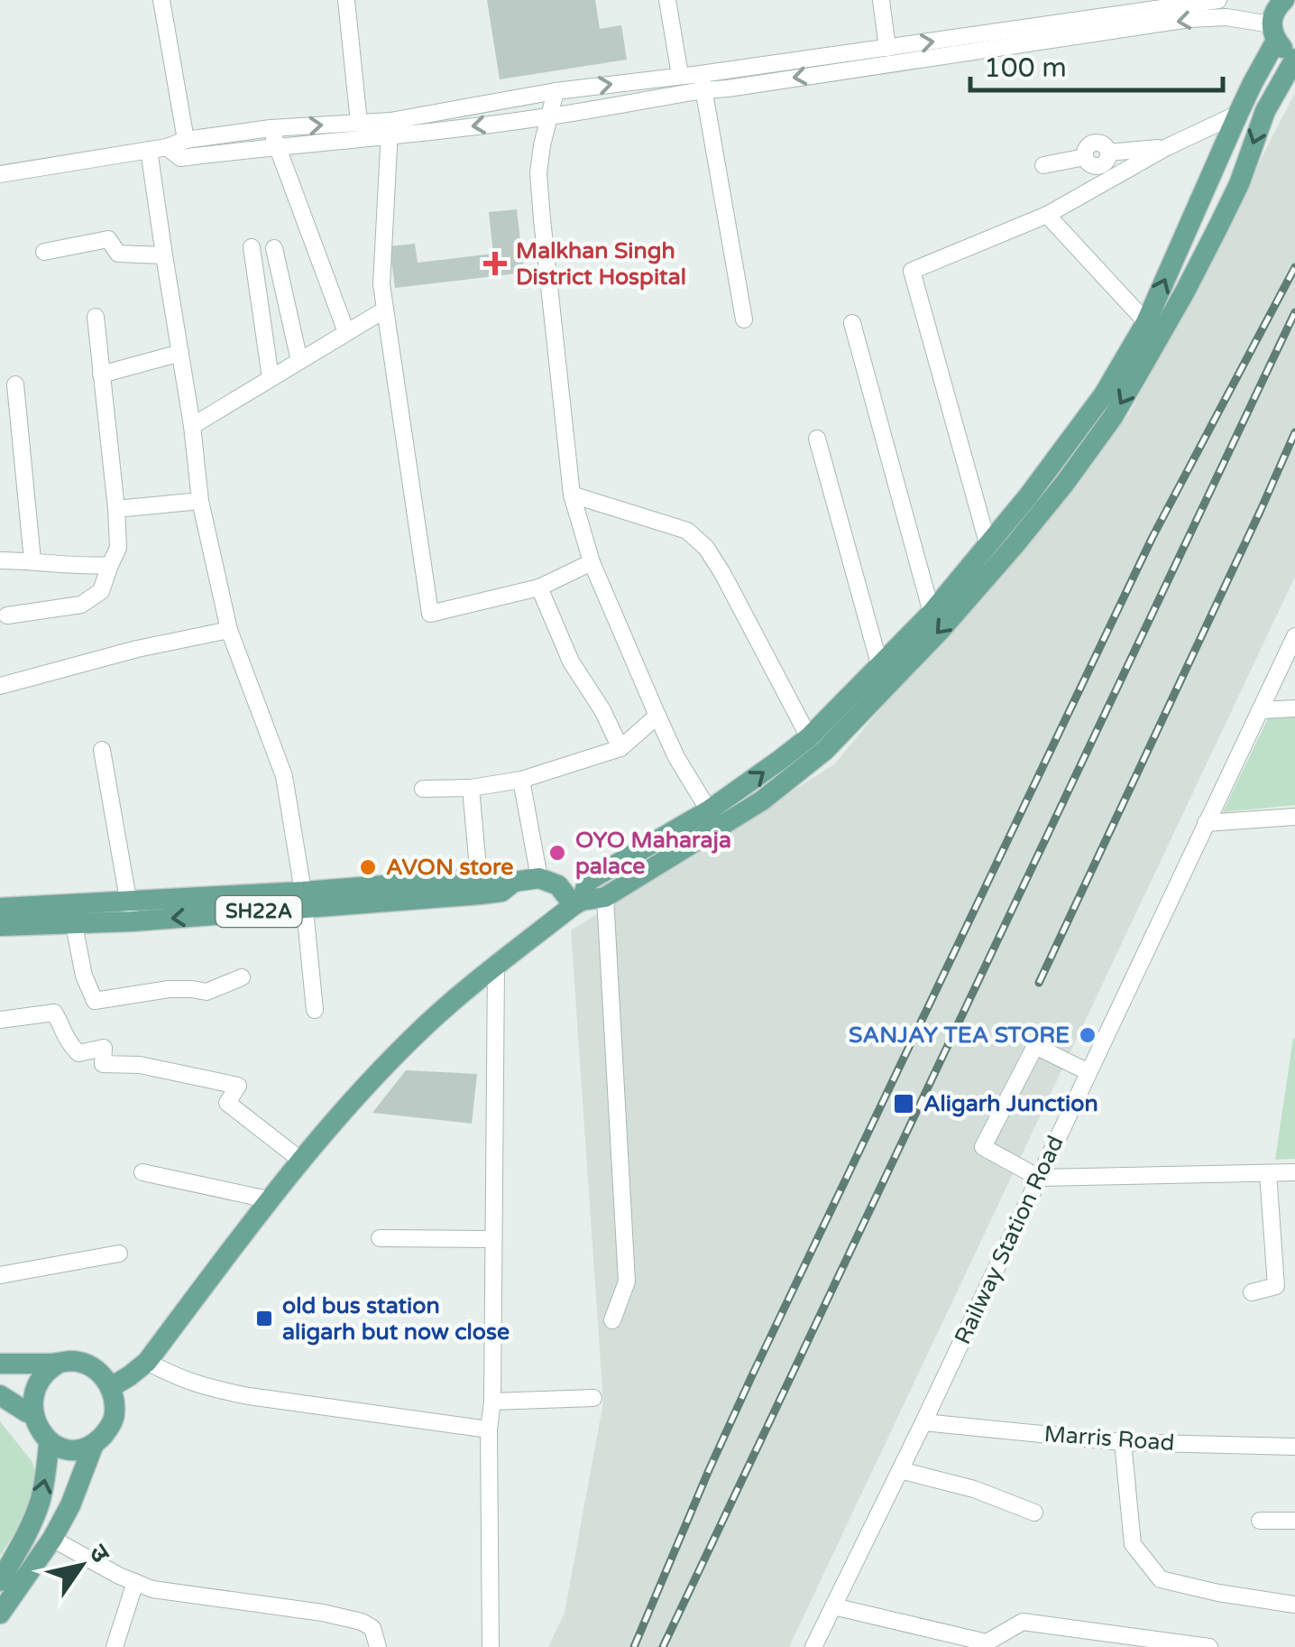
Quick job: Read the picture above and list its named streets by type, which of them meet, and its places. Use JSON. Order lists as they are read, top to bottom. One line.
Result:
{"streets":{"main road":["SH22A"],"street":["Railway Station Road","Marris Road"]},"crossings":[["Railway Station Road","Marris Road"]],"places":{"health":["Malkhan Singh District Hospital"],"other":["OYO Maharaja palace","AVON store","SANJAY TEA STORE"],"transit":["Aligarh Junction","old bus station aligarh but now close"]},"scale_bar":"100 m","north":"top right"}
